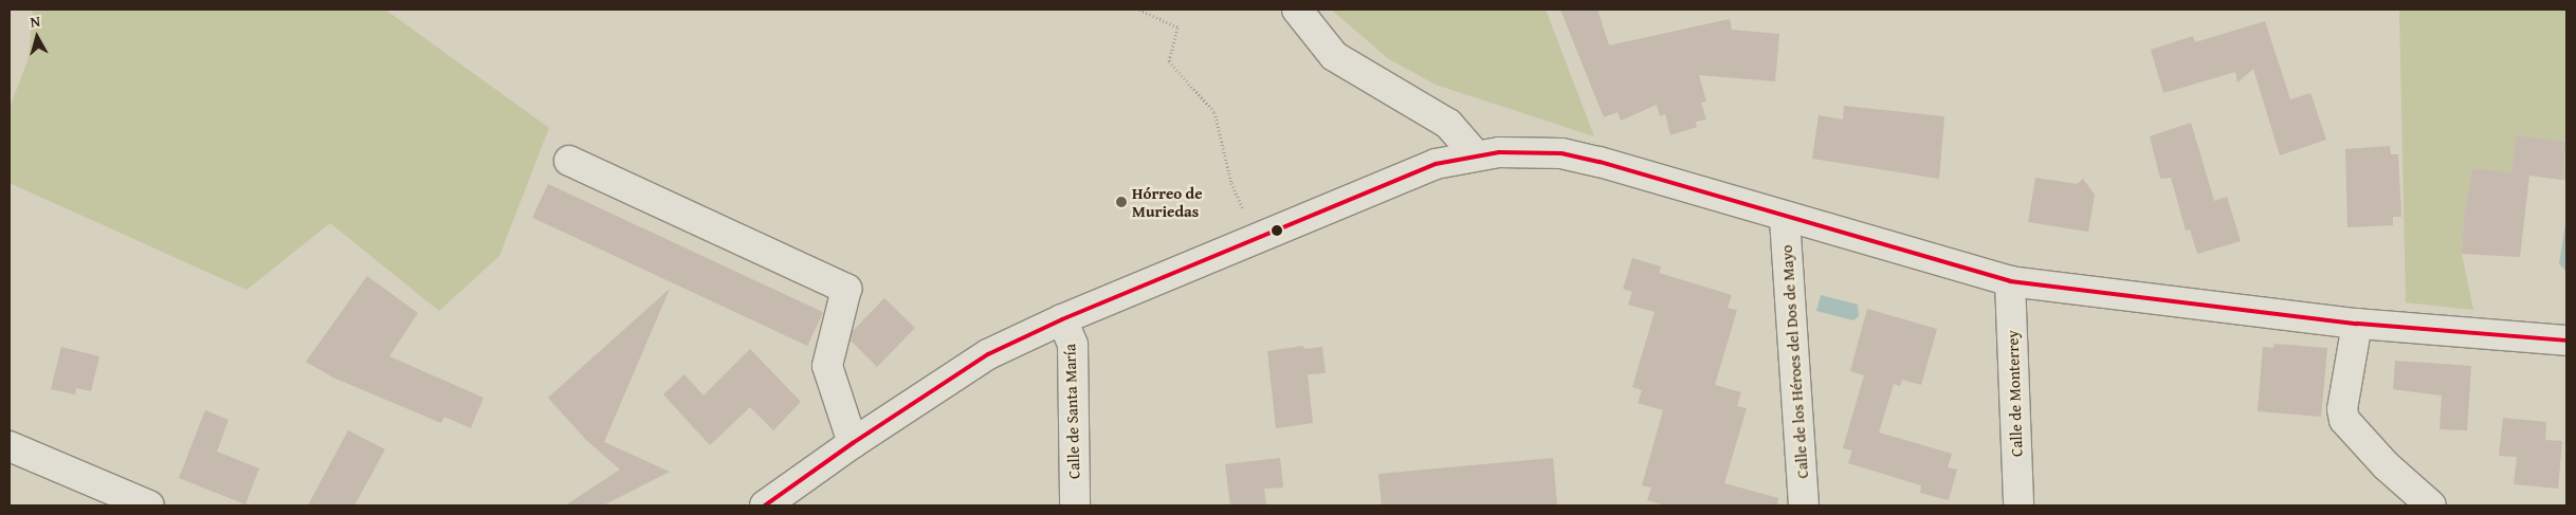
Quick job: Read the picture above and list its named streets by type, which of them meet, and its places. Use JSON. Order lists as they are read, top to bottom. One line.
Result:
{"streets":{"street":["Calle de los Héroes del Dos de Mayo","Calle de Monterrey","Calle de Santa María"]},"crossings":[["Calle de los Héroes del Dos de Mayo","Calle de Monterrey"],["Calle de los Héroes del Dos de Mayo","Calle de Santa María"]],"places":["Hórreo de Muriedas"],"north":"top"}
